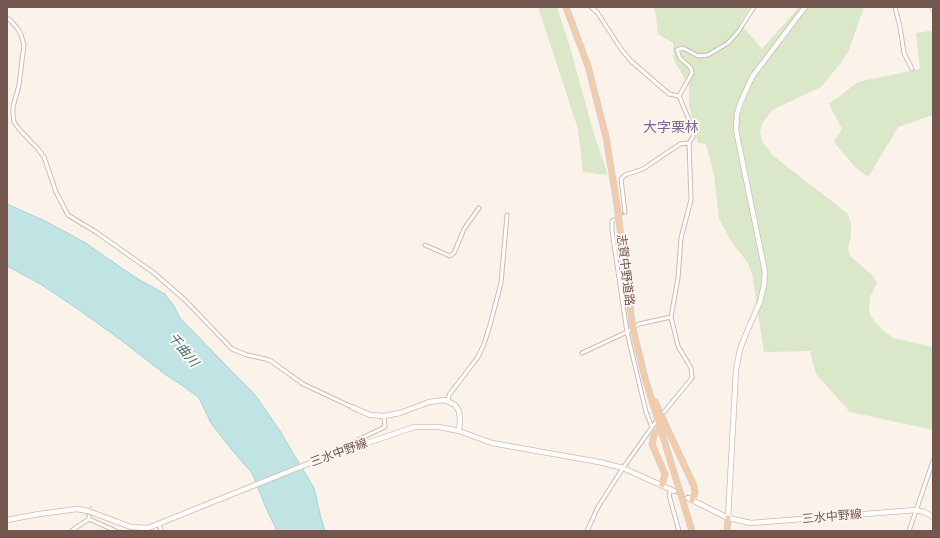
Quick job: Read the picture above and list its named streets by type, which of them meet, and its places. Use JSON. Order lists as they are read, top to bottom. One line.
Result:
{"streets":{"main road":["志賀中野道路","三水中野線"]},"districts":["大字栗林"],"water":["千曲川"]}
